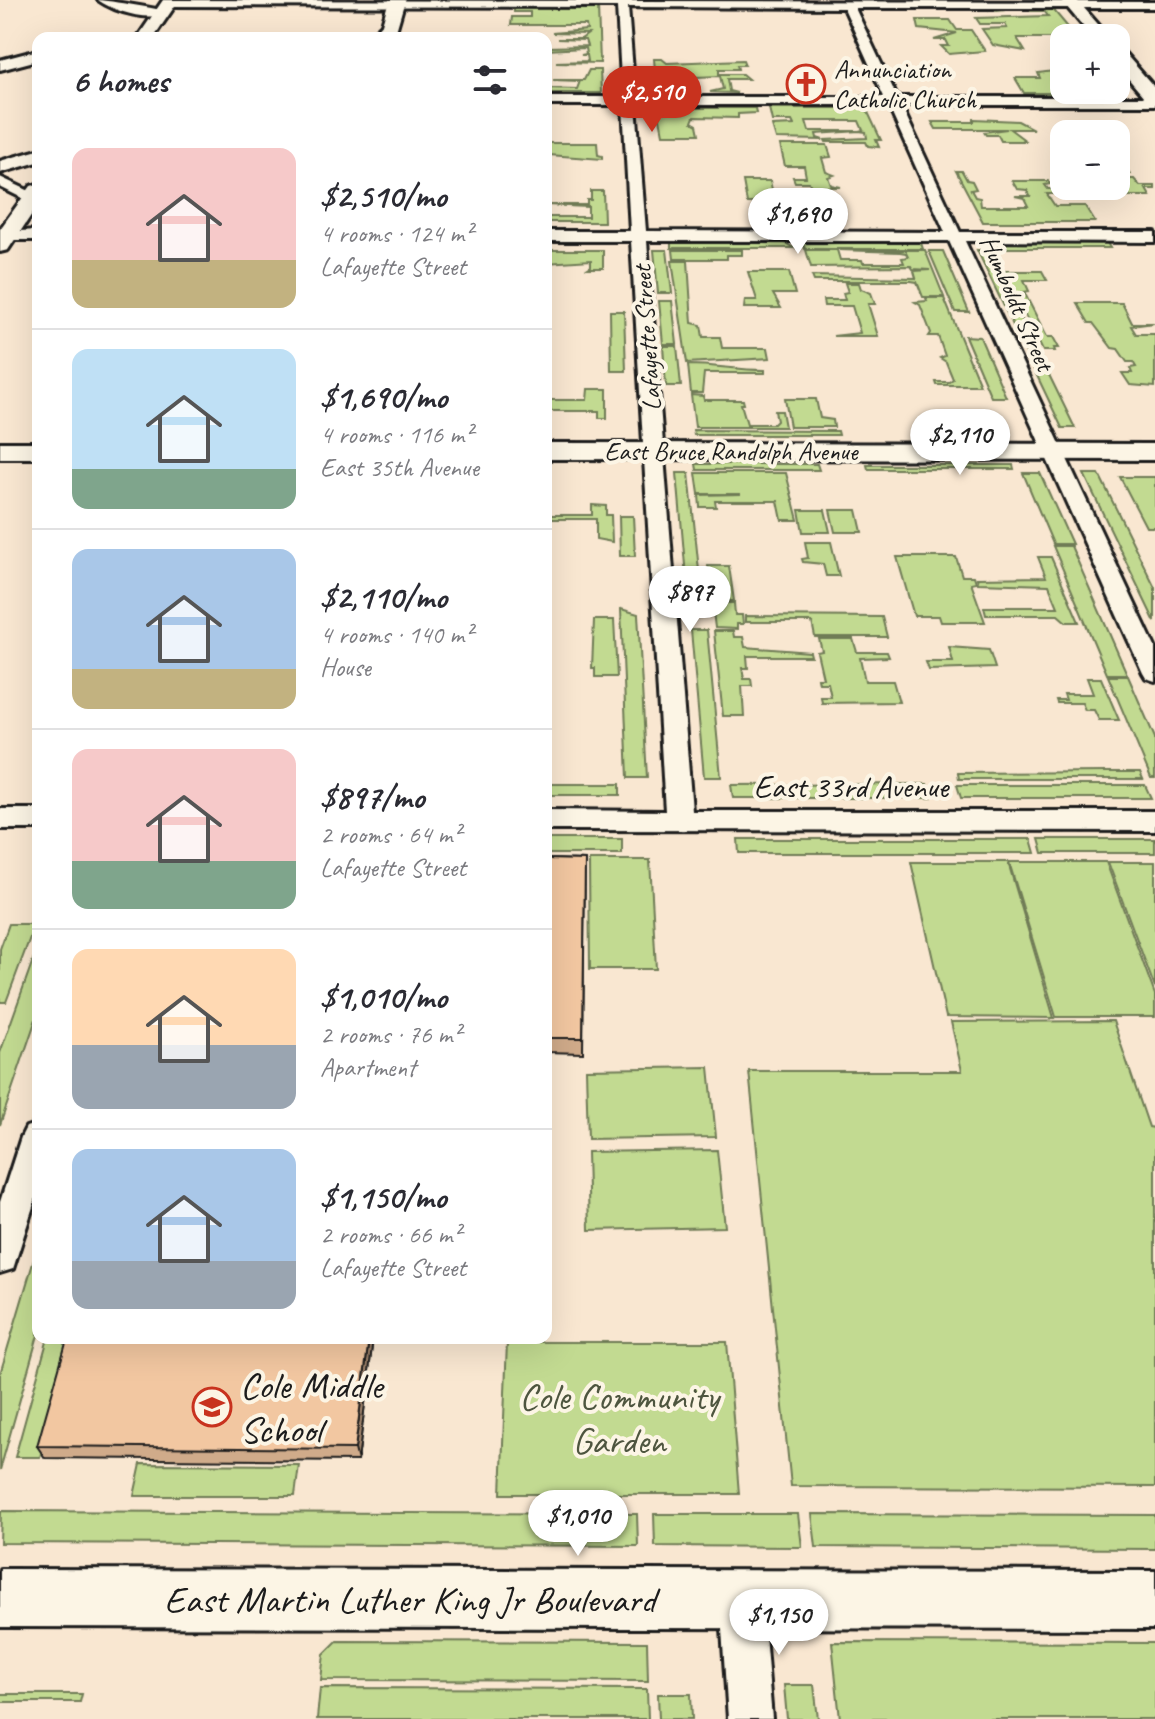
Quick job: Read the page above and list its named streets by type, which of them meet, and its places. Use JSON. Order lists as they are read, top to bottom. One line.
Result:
{"streets":{"street":["Humboldt Street","Lafayette Street","East Bruce Randolph Avenue","East 33rd Avenue","East Martin Luther King Jr Boulevard"]},"crossings":[["Humboldt Street","East Bruce Randolph Avenue"],["Lafayette Street","East Bruce Randolph Avenue"],["Lafayette Street","East 33rd Avenue"]],"parks":["Cole Community Garden"],"places":{"church":["Annunciation Catholic Church"],"school or university":["Cole Middle School"]},"page":{"map_buttons":["+","−"],"heading":"6 homes","price":["$2,510","$1,690","$2,110","$897","$1,010","$1,150"],"list":[{"name":"$2,510/mo","note":"4 rooms · 124 m² · Lafayette Street"},{"name":"$1,690/mo","note":"4 rooms · 116 m² · East 35th Avenue"},{"name":"$2,110/mo","note":"4 rooms · 140 m² · House"},{"name":"$897/mo","note":"2 rooms · 64 m² · Lafayette Street"},{"name":"$1,010/mo","note":"2 rooms · 76 m² · Apartment"},{"name":"$1,150/mo","note":"2 rooms · 66 m² · Lafayette Street"}]}}
